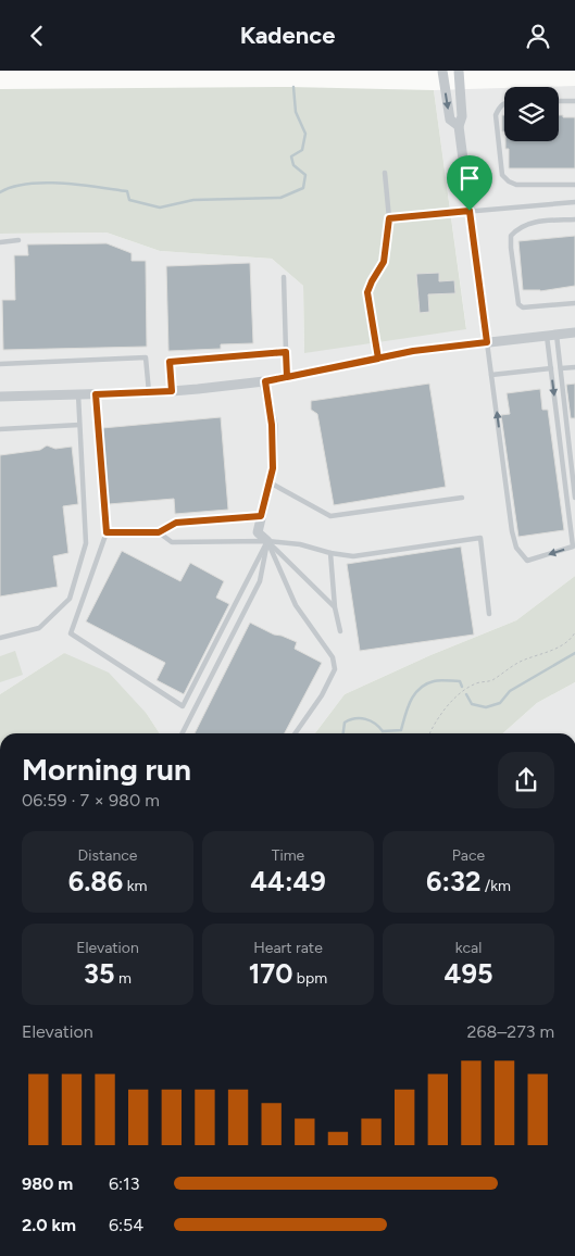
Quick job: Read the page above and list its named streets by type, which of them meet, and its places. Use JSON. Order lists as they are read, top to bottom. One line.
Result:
{"page":{"header":"Kadence","heading":["Morning run","06:59 · 7 × 980 m"],"stats":[["Distance","6.86 km"],["Time","44:49"],["Pace","6:32 /km"],["Elevation","35 m"],["Heart rate","170 bpm"],["kcal","495"]],"chart":["Elevation","268–273 m"],"list":[{"name":"980 m","note":"6:13"},{"name":"2.0 km","note":"6:54"}]}}
